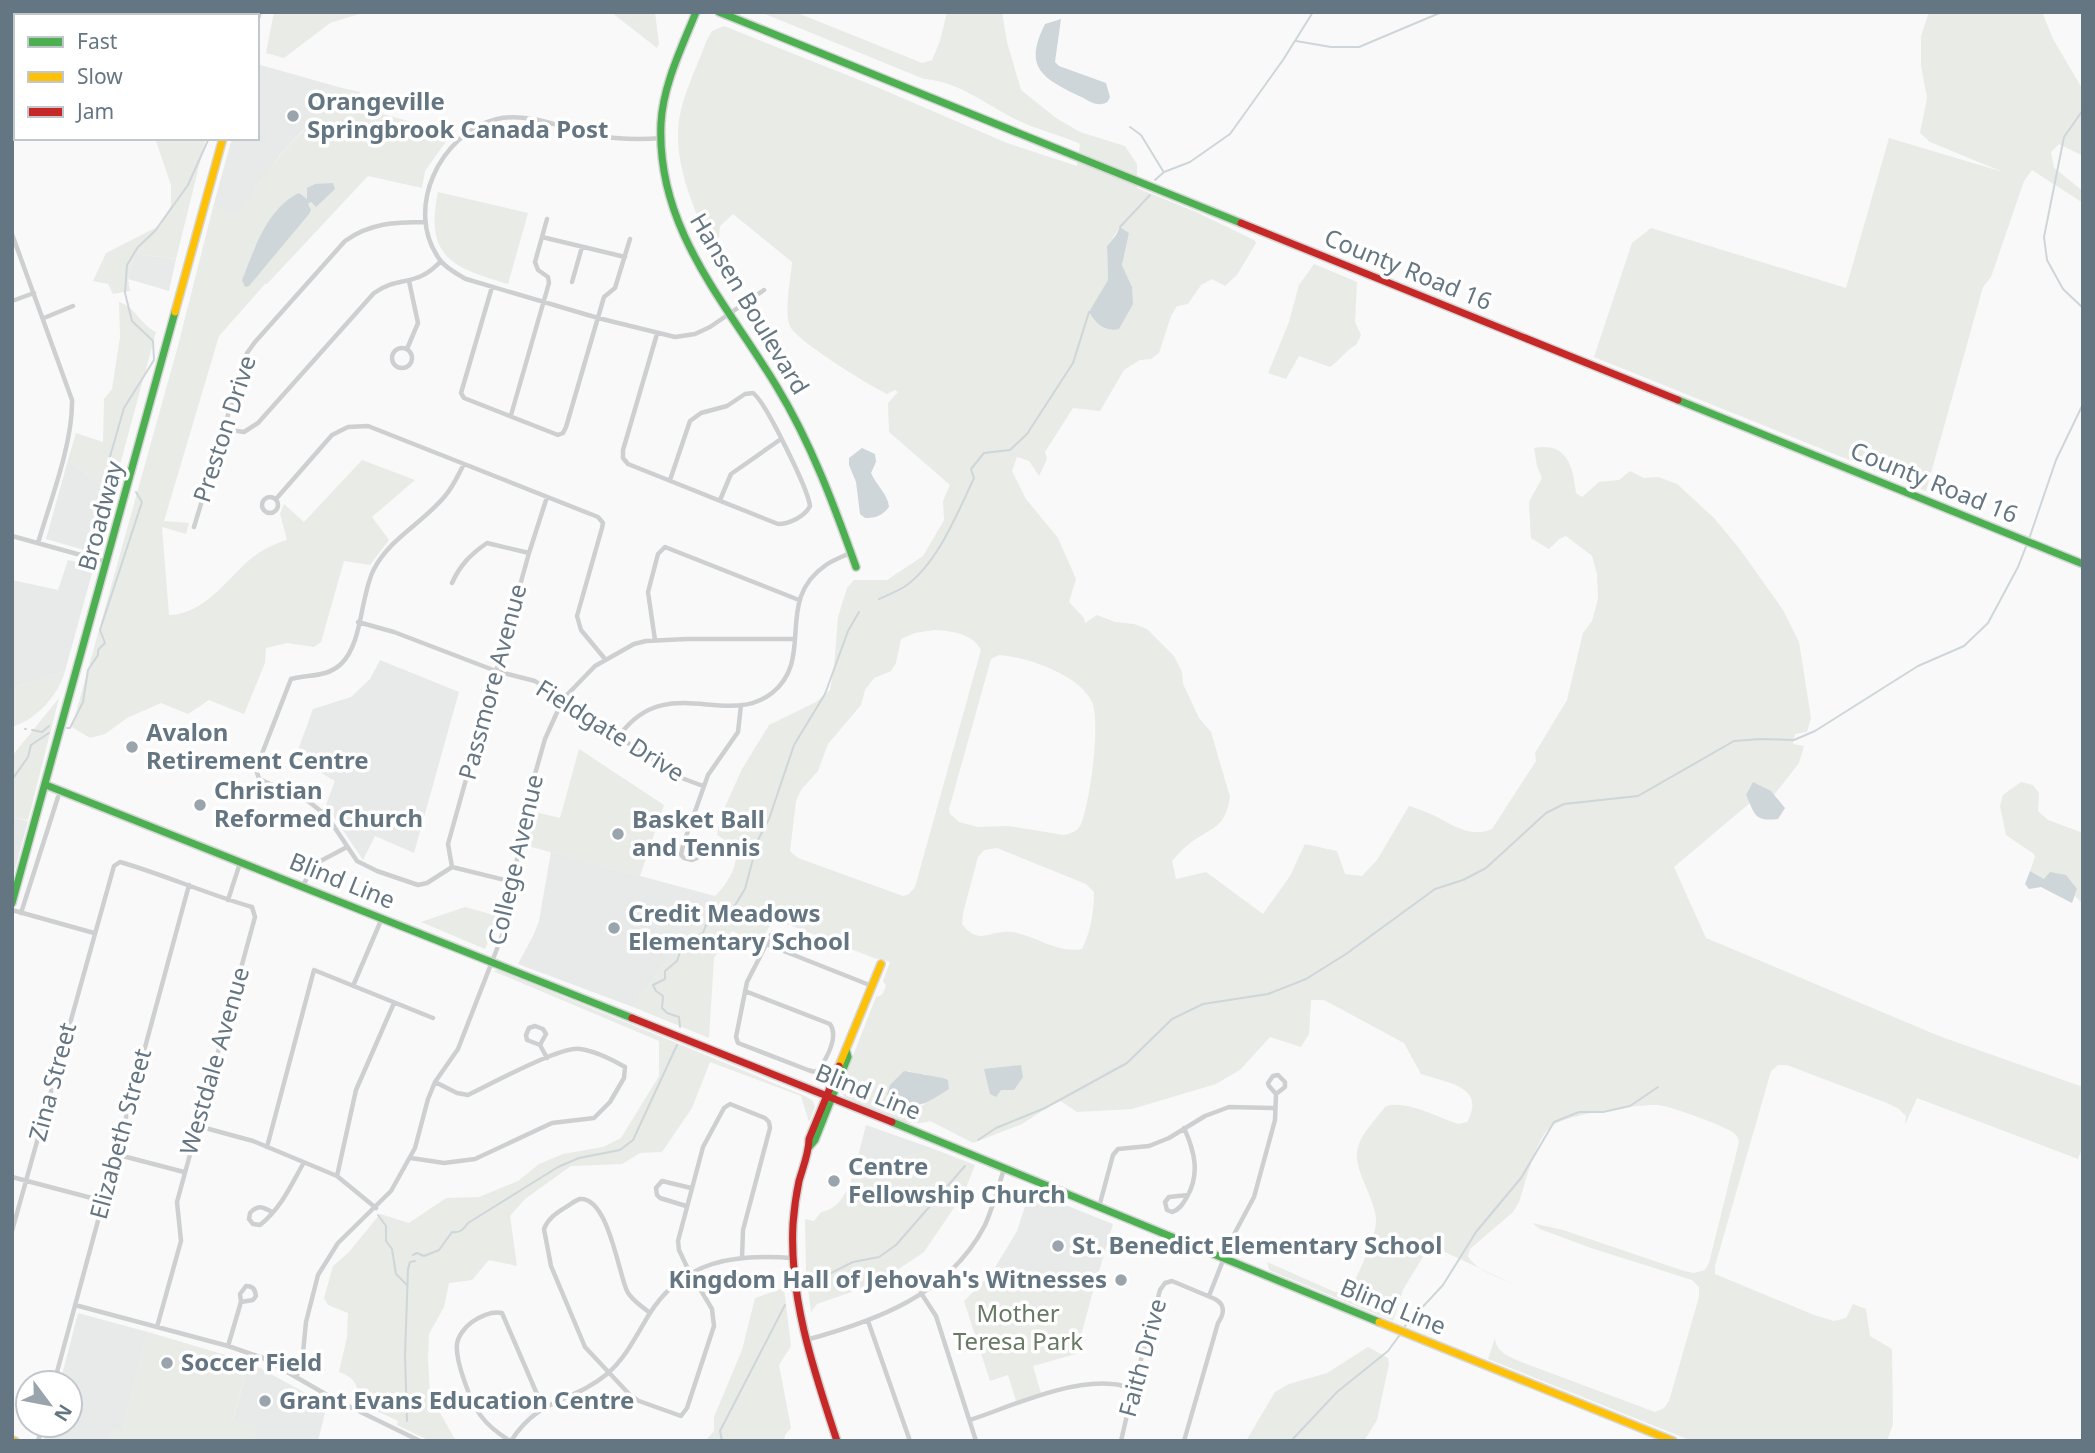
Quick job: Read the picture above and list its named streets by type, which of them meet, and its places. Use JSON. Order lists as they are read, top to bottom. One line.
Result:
{"streets":{"street":["County Road 16","Hansen Boulevard","Preston Drive","Broadway","Passmore Avenue","Fieldgate Drive","College Avenue","Blind Line","Westdale Avenue","Zina Street","Elizabeth Street","Faith Drive"]},"crossings":[["Broadway","Blind Line"],["Passmore Avenue","Fieldgate Drive"],["Fieldgate Drive","College Avenue"],["College Avenue","Blind Line"],["Zina Street","Elizabeth Street"]],"parks":["Mother Teresa Park"],"places":["Orangeville Springbrook Canada Post","Avalon Retirement Centre","Christian Reformed Church","Basket Ball and Tennis","Credit Meadows Elementary School","Centre Fellowship Church","St. Benedict Elementary School","Kingdom Hall of Jehovah's Witnesses","Soccer Field","Grant Evans Education Centre"],"legend":["Fast","Slow","Jam"],"north":"bottom right"}
